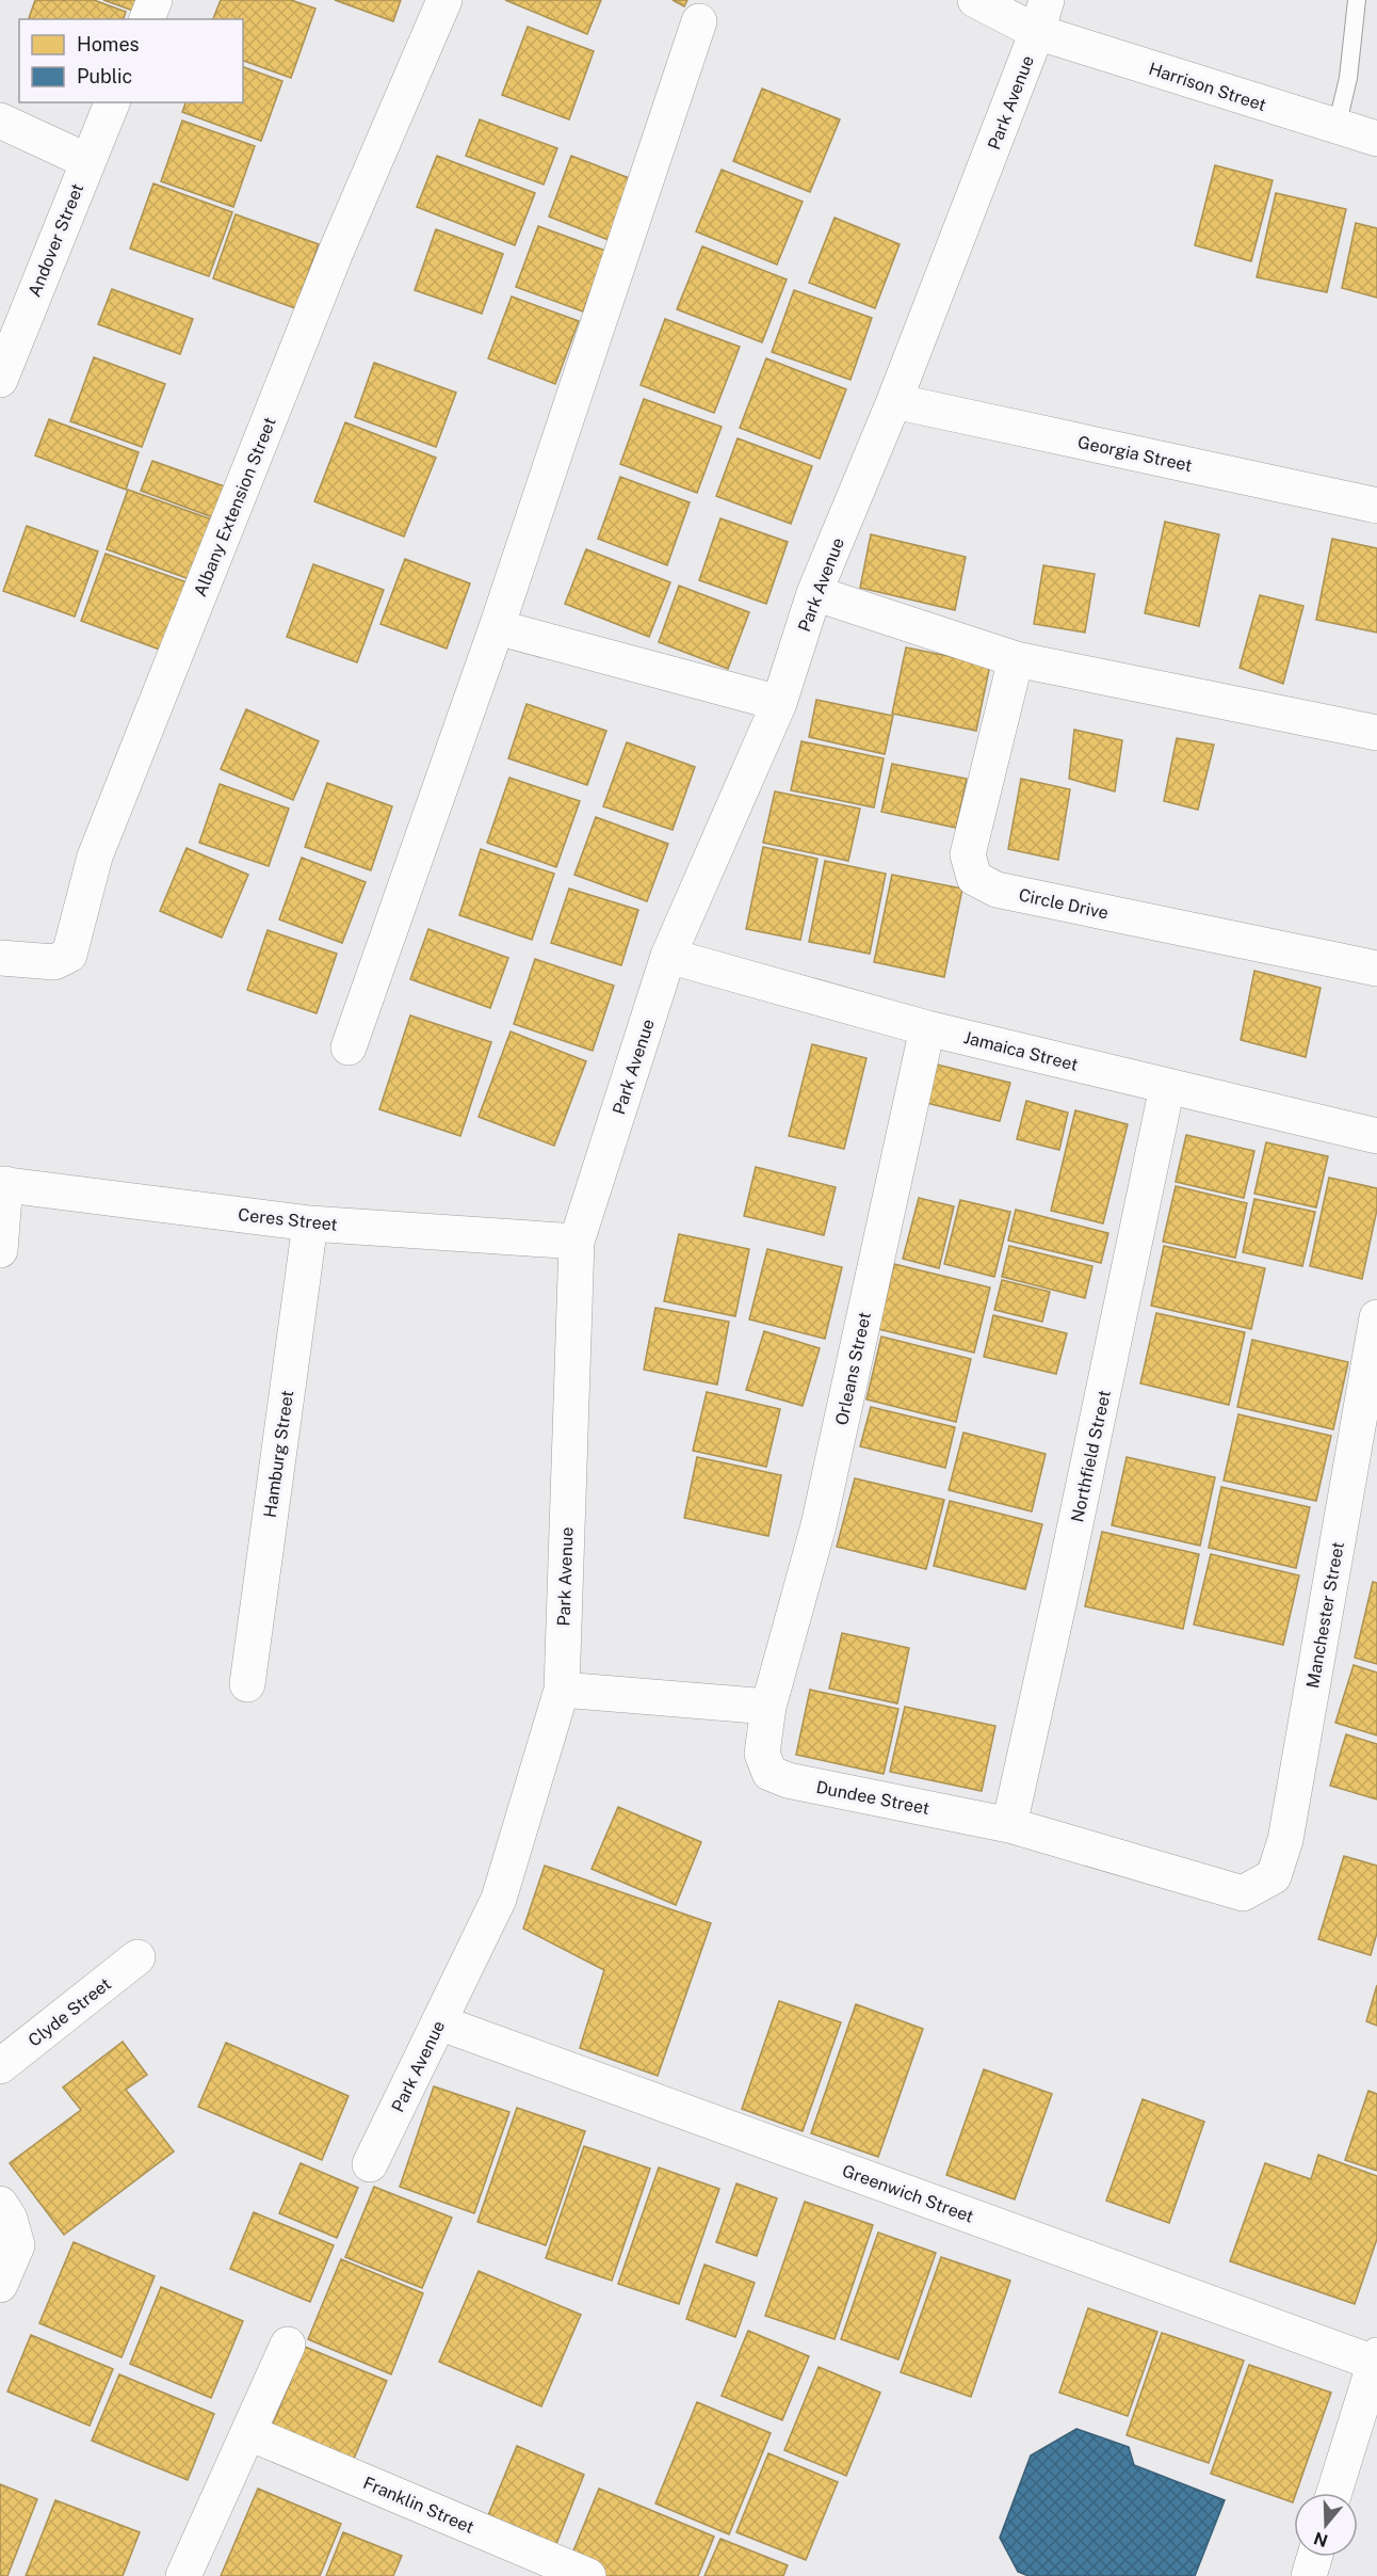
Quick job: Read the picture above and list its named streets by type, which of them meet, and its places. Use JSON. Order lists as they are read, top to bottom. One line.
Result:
{"streets":{"street":["Harrison Street","Park Avenue","Andover Street","Georgia Street","Albany Extension Street","Circle Drive","Jamaica Street","Ceres Street","Orleans Street","Hamburg Street","Northfield Street","Manchester Street","Dundee Street","Clyde Street","Greenwich Street","Franklin Street"]},"crossings":[["Harrison Street","Park Avenue"],["Park Avenue","Georgia Street"],["Park Avenue","Jamaica Street"],["Park Avenue","Ceres Street"],["Park Avenue","Greenwich Street"],["Jamaica Street","Orleans Street"],["Jamaica Street","Northfield Street"],["Ceres Street","Hamburg Street"],["Orleans Street","Dundee Street"],["Northfield Street","Dundee Street"],["Manchester Street","Dundee Street"]],"legend":["Homes","Public"],"north":"bottom"}
